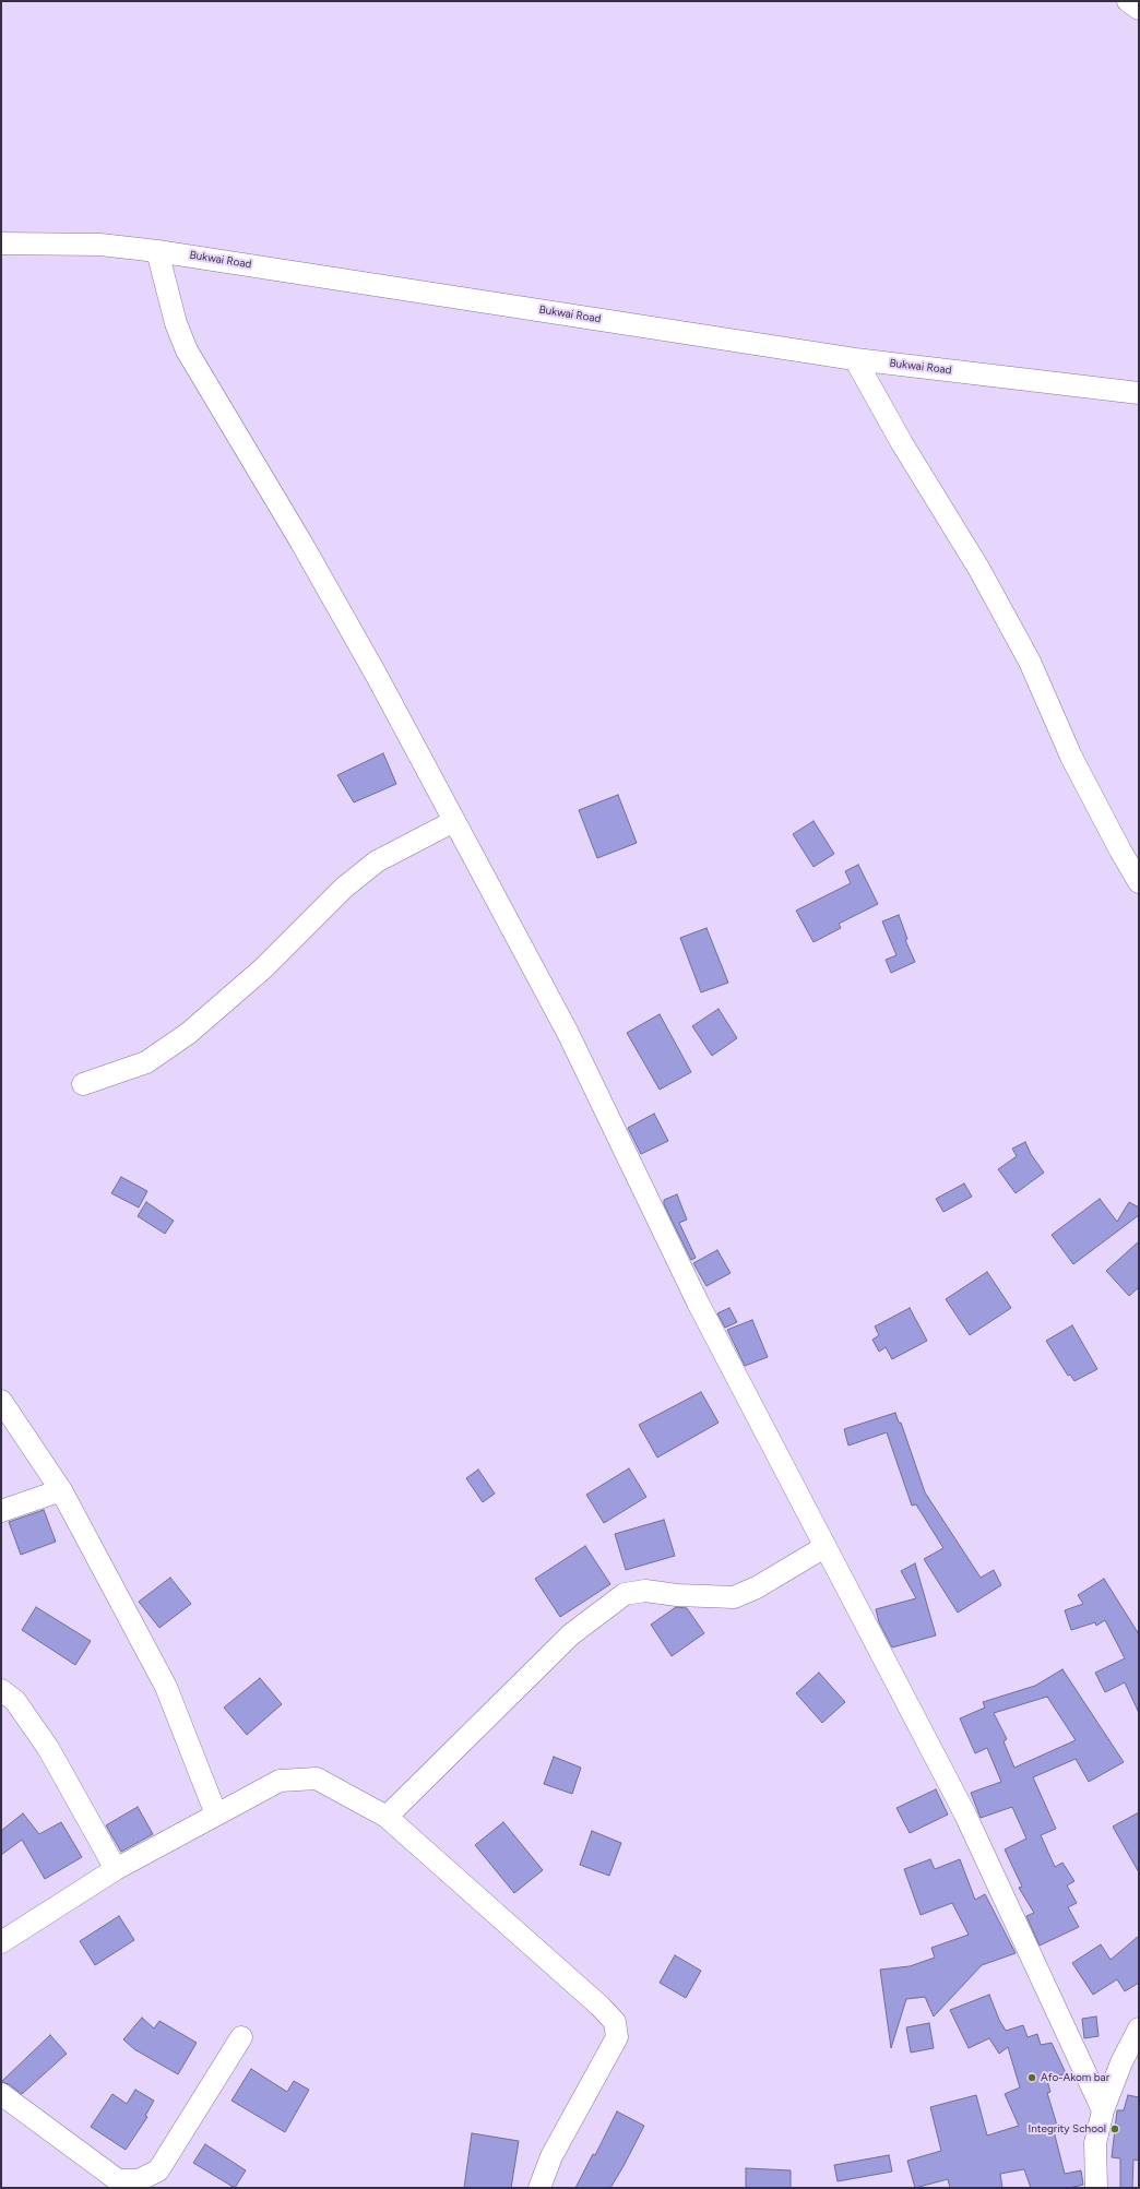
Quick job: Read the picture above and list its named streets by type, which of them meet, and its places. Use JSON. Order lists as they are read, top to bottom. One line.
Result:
{"streets":{"street":["Bukwai Road"]},"places":["Afo-Akom bar","Integrity School"]}
